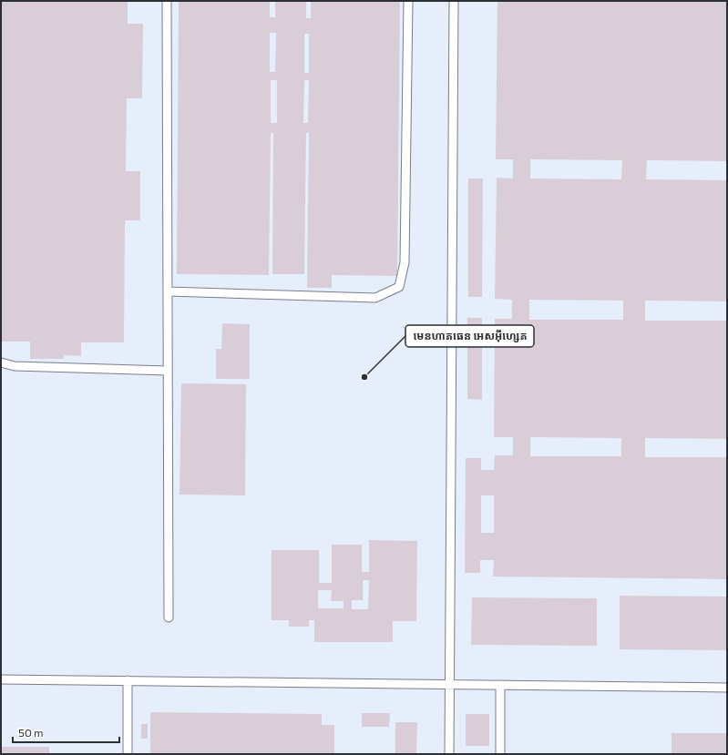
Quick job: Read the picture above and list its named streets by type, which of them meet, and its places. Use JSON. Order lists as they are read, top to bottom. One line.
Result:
{"places":["មេនហាតធេន អេសអ៊ីហ្សេត"],"scale_bar":"50 m"}
